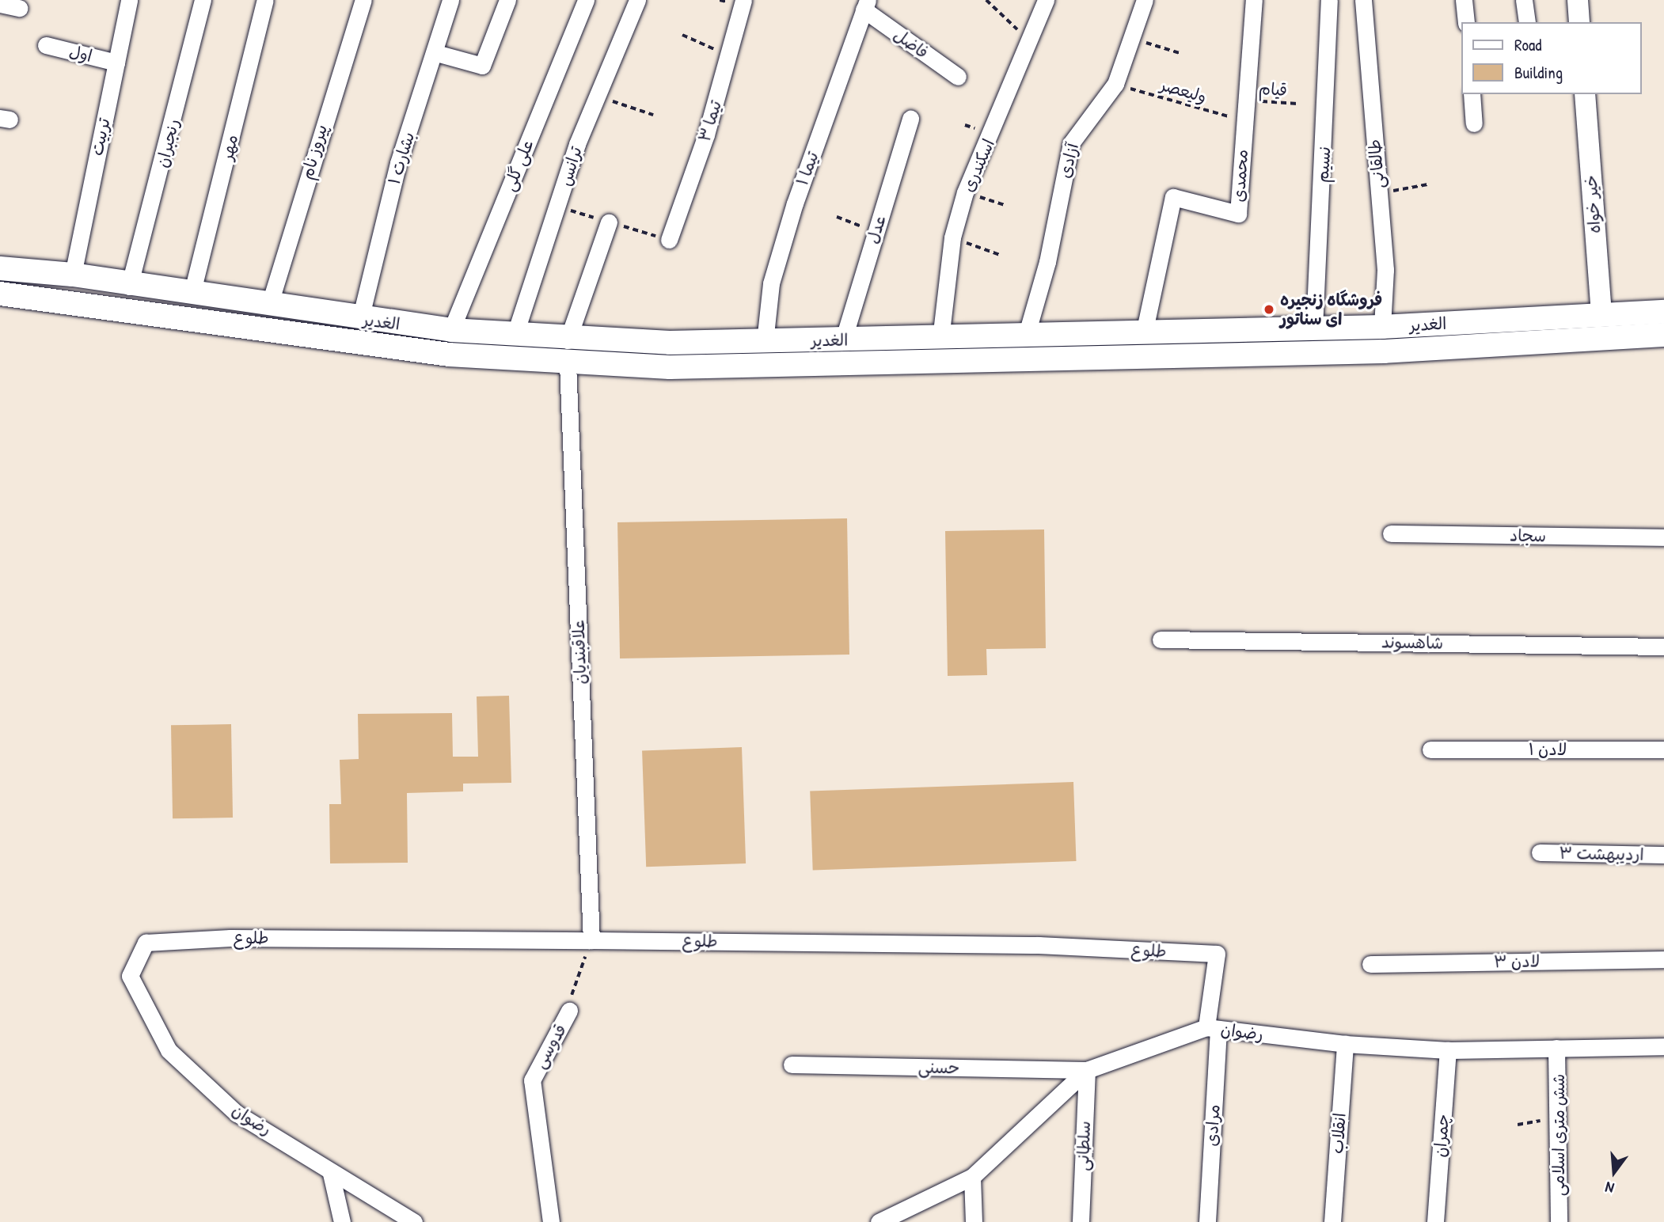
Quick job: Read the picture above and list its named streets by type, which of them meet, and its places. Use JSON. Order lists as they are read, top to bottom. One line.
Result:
{"streets":{"main road":["الغدیر"],"street":["فاضل","اول","تیما ۳","تربیت","رنجبران","مهر","پیروز نام","بشارت ۱","آزادی","طالقانی","نسیم","علی گلی","اسکندری","ترانس","تیما ۱","محمدی","خیر خواه","عدل","سجاد","شاهسوند","علاقبندیان","لادن ۱","اردیبهشت ۳","طلوع","لادن ۳","رضوان","قدوسی","حسنی","مرادی","انقلاب","شش متری اسلامی","چمران","سلطانی"],"path":["قیام","ولیعصر"]},"crossings":[["فاضل","تیما ۱"],["اول","تربیت"],["قیام","محمدی"],["ولیعصر","آزادی"],["ولیعصر","محمدی"],["تربیت","الغدیر"],["رنجبران","الغدیر"],["مهر","الغدیر"],["پیروز نام","الغدیر"],["بشارت ۱","الغدیر"],["آزادی","الغدیر"],["طالقانی","الغدیر"],["نسیم","الغدیر"],["علی گلی","الغدیر"],["اسکندری","الغدیر"],["ترانس","الغدیر"],["تیما ۱","الغدیر"],["محمدی","الغدیر"],["خیر خواه","الغدیر"],["عدل","الغدیر"],["الغدیر","علاقبندیان"],["علاقبندیان","طلوع"],["علاقبندیان","قدوسی"],["طلوع","رضوان"],["طلوع","قدوسی"],["طلوع","مرادی"],["رضوان","حسنی"],["رضوان","مرادی"],["رضوان","انقلاب"],["رضوان","شش متری اسلامی"],["رضوان","چمران"],["رضوان","سلطانی"],["حسنی","سلطانی"]],"places":["فروشگاه زنجیره ای سناتور"],"legend":["Road","Building"],"north":"bottom"}
